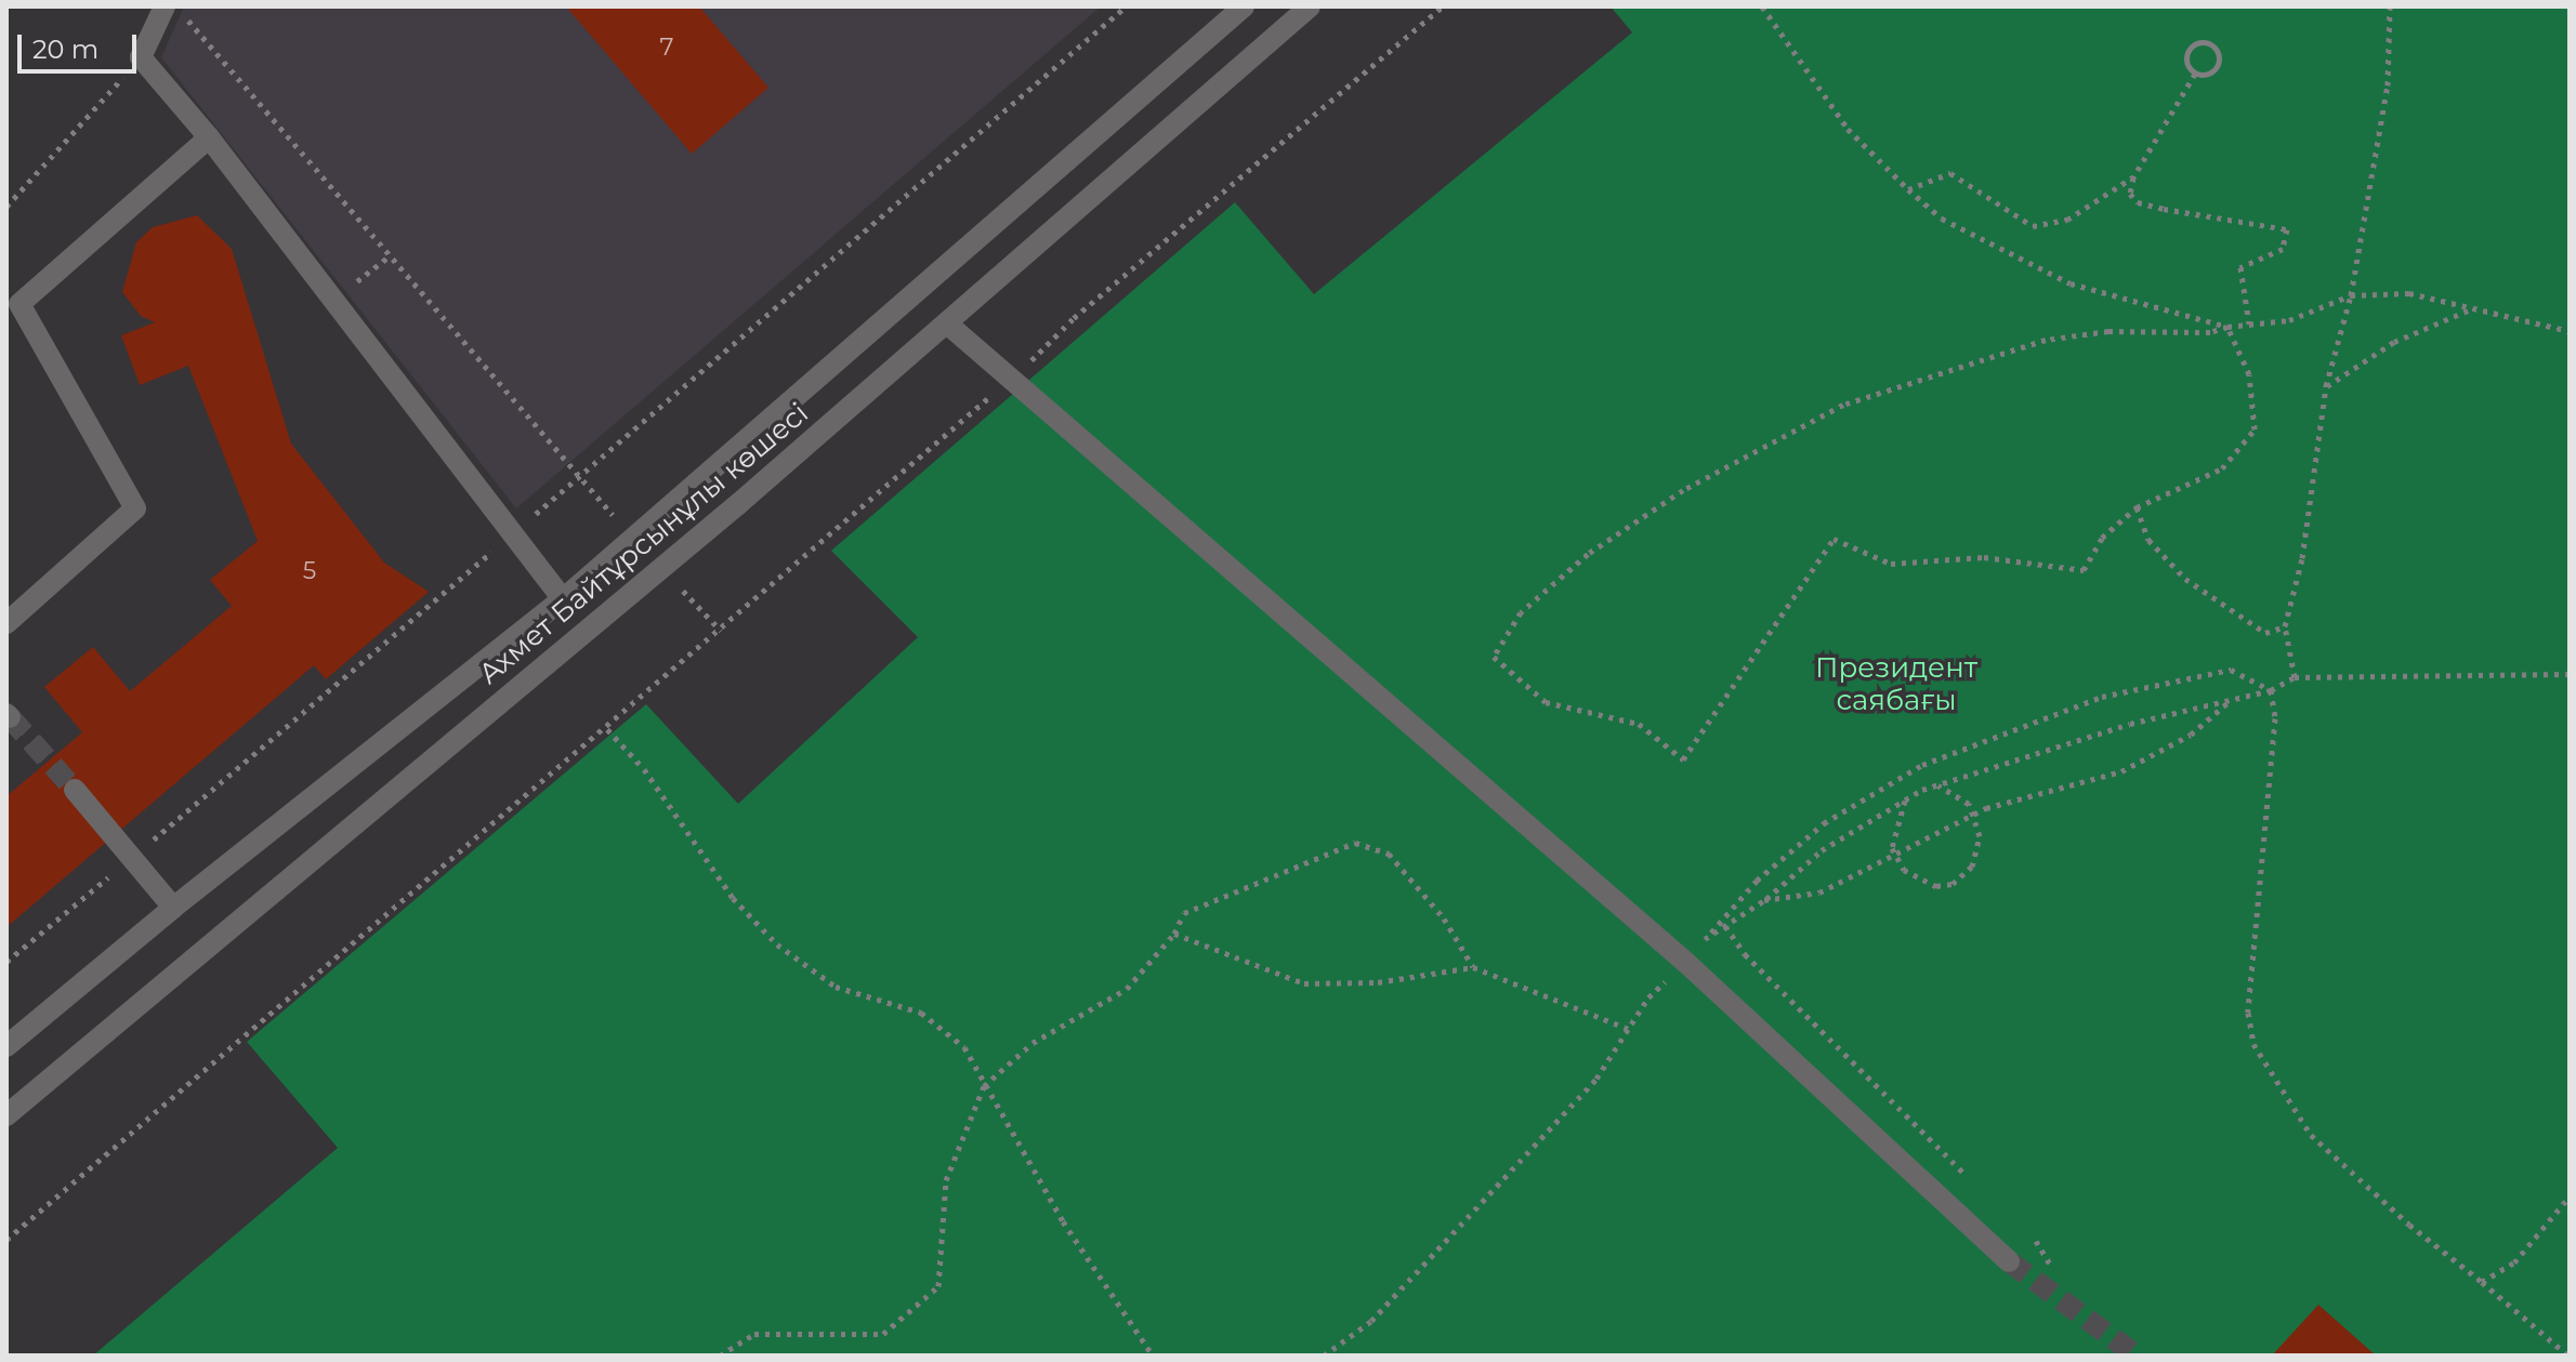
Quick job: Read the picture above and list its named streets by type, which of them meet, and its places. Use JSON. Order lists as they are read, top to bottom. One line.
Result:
{"streets":{"street":["Ахмет Байтұрсынұлы көшесі"]},"parks":["Президент саябағы"],"house_numbers":["7","5"],"scale_bar":"20 m"}
